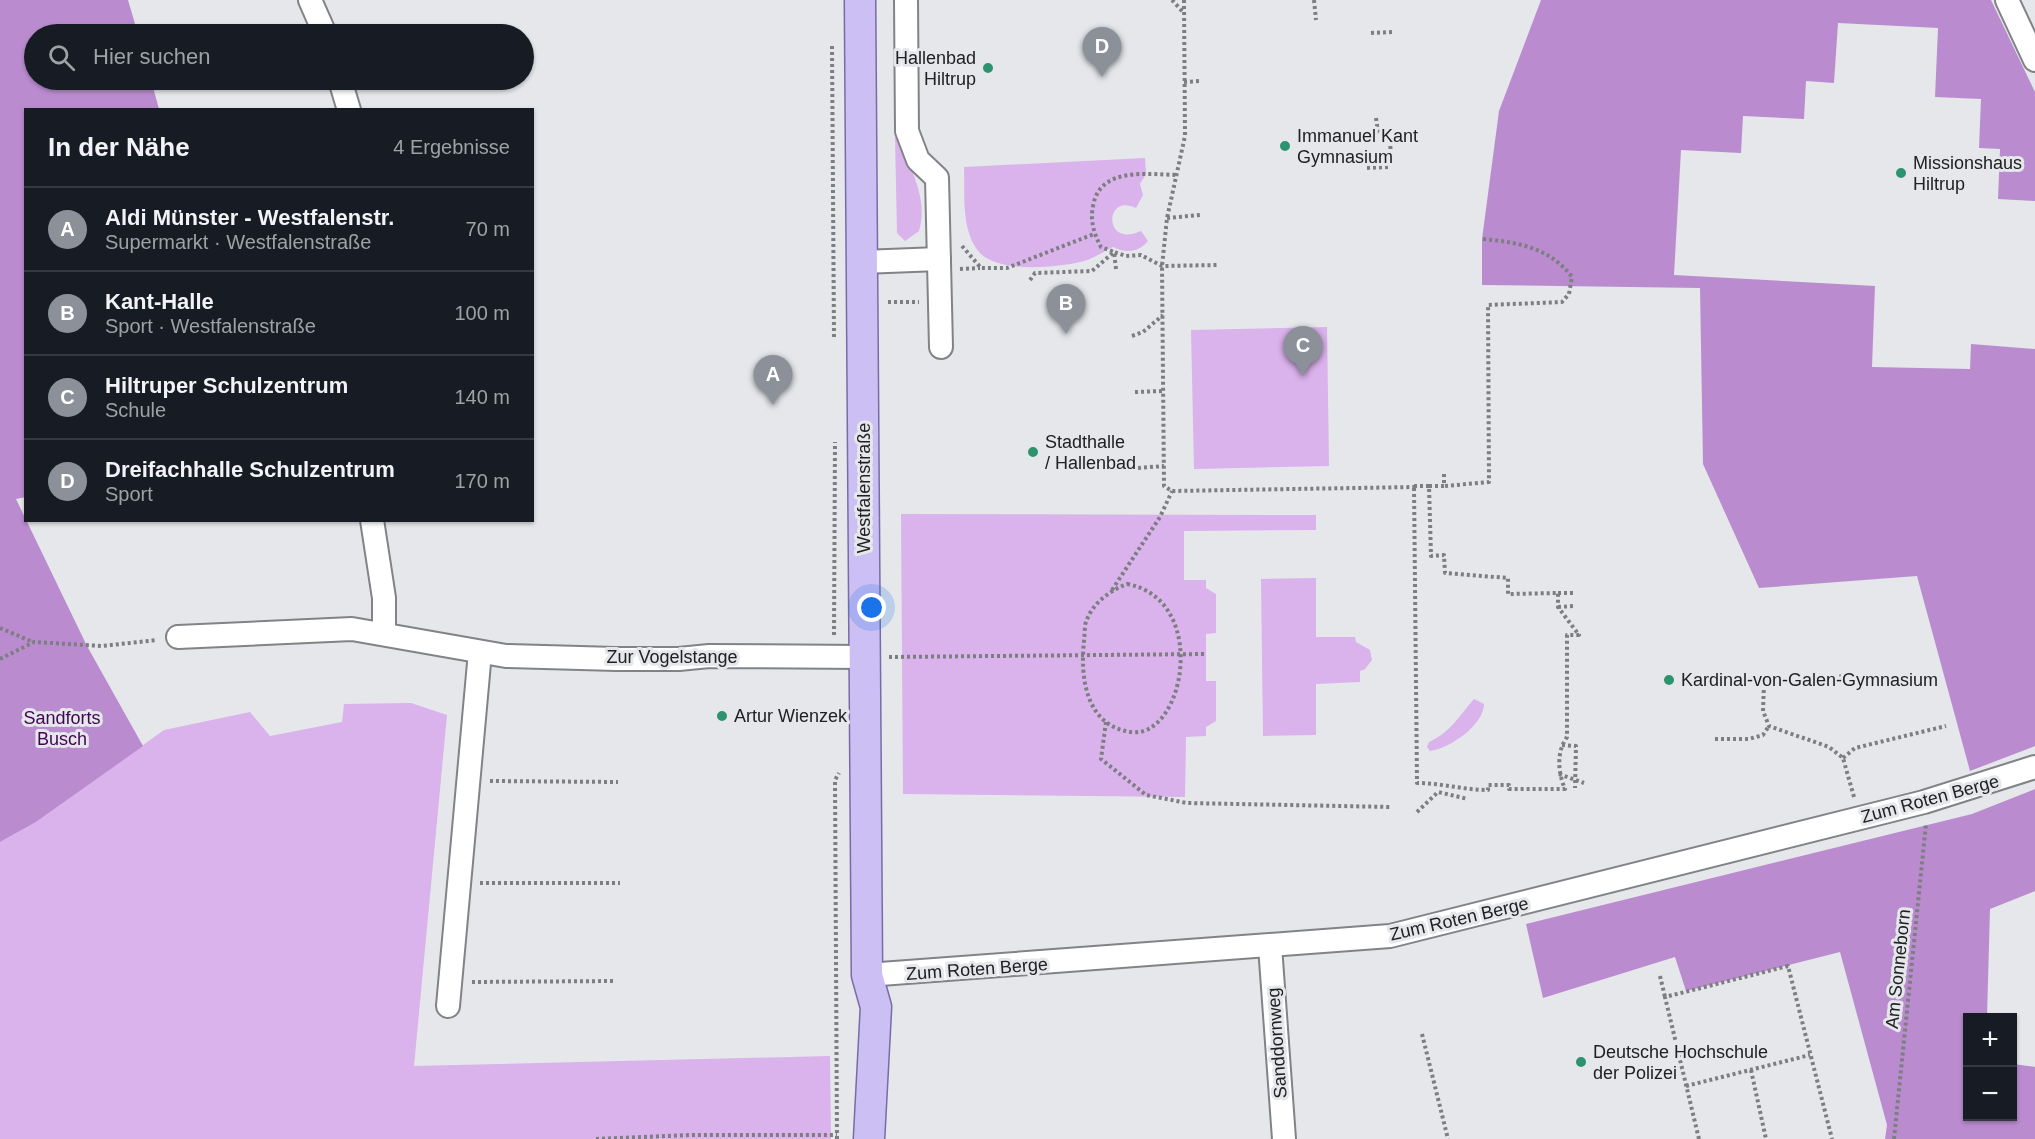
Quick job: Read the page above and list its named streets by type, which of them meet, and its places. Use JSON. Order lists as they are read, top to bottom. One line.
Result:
{"streets":{"main road":["Westfalenstraße"],"street":["Zur Vogelstange","Zum Roten Berge","Sanddornweg"],"path":["Am Sonneborn"]},"crossings":[["Westfalenstraße","Zur Vogelstange"],["Westfalenstraße","Zum Roten Berge"],["Zum Roten Berge","Am Sonneborn"],["Zum Roten Berge","Sanddornweg"]],"parks":["Sandforts Busch"],"places":["Hallenbad Hiltrup","Immanuel Kant Gymnasium","Missionshaus Hiltrup","Stadthalle / Hallenbad","Kardinal-von-Galen-Gymnasium","Artur Wienzek","Deutsche Hochschule der Polizei"],"page":{"search":"Hier suchen","pins":["D","B","C","A"],"heading":["In der Nähe","4 Ergebnisse"],"list":[{"mark":"A","name":"Aldi Münster - Westfalenstr.","note":"Supermarkt · Westfalenstraße","value":"70 m"},{"mark":"B","name":"Kant-Halle","note":"Sport · Westfalenstraße","value":"100 m"},{"mark":"C","name":"Hiltruper Schulzentrum","note":"Schule","value":"140 m"},{"mark":"D","name":"Dreifachhalle Schulzentrum","note":"Sport","value":"170 m"}],"map_buttons":["+","−"]}}
